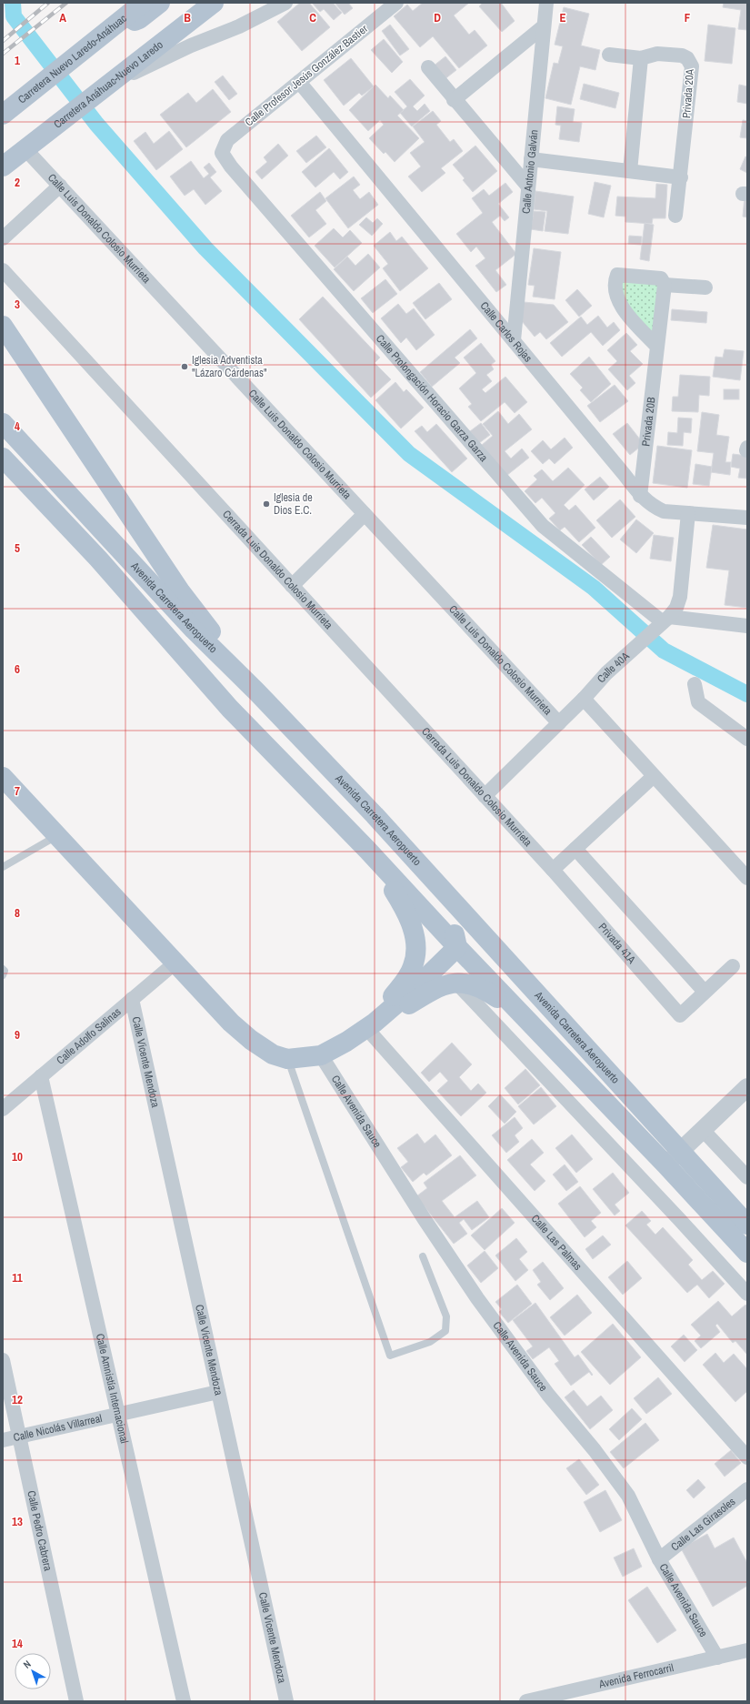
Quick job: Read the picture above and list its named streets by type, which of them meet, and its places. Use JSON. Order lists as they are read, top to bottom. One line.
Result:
{"streets":{"main road":["Carretera Nuevo Laredo-Anáhuac","Carretera Anáhuac-Nuevo Laredo","Avenida Carretera Aeropuerto"],"street":["Calle Profesor Jesús González Bastier","Privada 20A","Calle Antonio Galván","Calle Luis Donaldo Colosio Murrieta","Calle Carlos Rojas","Calle Prolongación Horacio Garza Garza","Privada 20B","Cerrada Luis Donaldo Colosio Murrieta","Calle 40A","Privada 41A","Calle Adolfo Salinas","Calle Vicente Mendoza","Calle Avenida Sauce","Calle Las Palmas","Calle Amnistía Internacional","Calle Nicolás Villarreal","Calle Las Girasoles","Calle Pedro Cabrera","Avenida Ferrocarril"]},"crossings":[["Calle Profesor Jesús González Bastier","Calle Carlos Rojas"],["Calle Profesor Jesús González Bastier","Calle Prolongación Horacio Garza Garza"],["Carretera Anáhuac-Nuevo Laredo","Calle Luis Donaldo Colosio Murrieta"],["Calle Antonio Galván","Calle Carlos Rojas"],["Calle Luis Donaldo Colosio Murrieta","Calle 40A"],["Calle Carlos Rojas","Privada 20B"],["Calle Carlos Rojas","Calle 40A"],["Calle Prolongación Horacio Garza Garza","Calle 40A"],["Cerrada Luis Donaldo Colosio Murrieta","Calle 40A"],["Cerrada Luis Donaldo Colosio Murrieta","Privada 41A"],["Calle Adolfo Salinas","Calle Vicente Mendoza"],["Calle Adolfo Salinas","Calle Amnistía Internacional"],["Calle Vicente Mendoza","Calle Nicolás Villarreal"],["Calle Avenida Sauce","Calle Las Girasoles"],["Calle Avenida Sauce","Avenida Ferrocarril"],["Calle Amnistía Internacional","Calle Nicolás Villarreal"],["Calle Nicolás Villarreal","Calle Pedro Cabrera"]],"places":["Iglesia Adventista \"Lázaro Cárdenas\"","Iglesia de Dios E.C."],"north":"top left","grid":{"columns":["A","B","C","D","E","F"],"rows":["1","2","3","4","5","6","7","8","9","10","11","12","13","14"]}}
